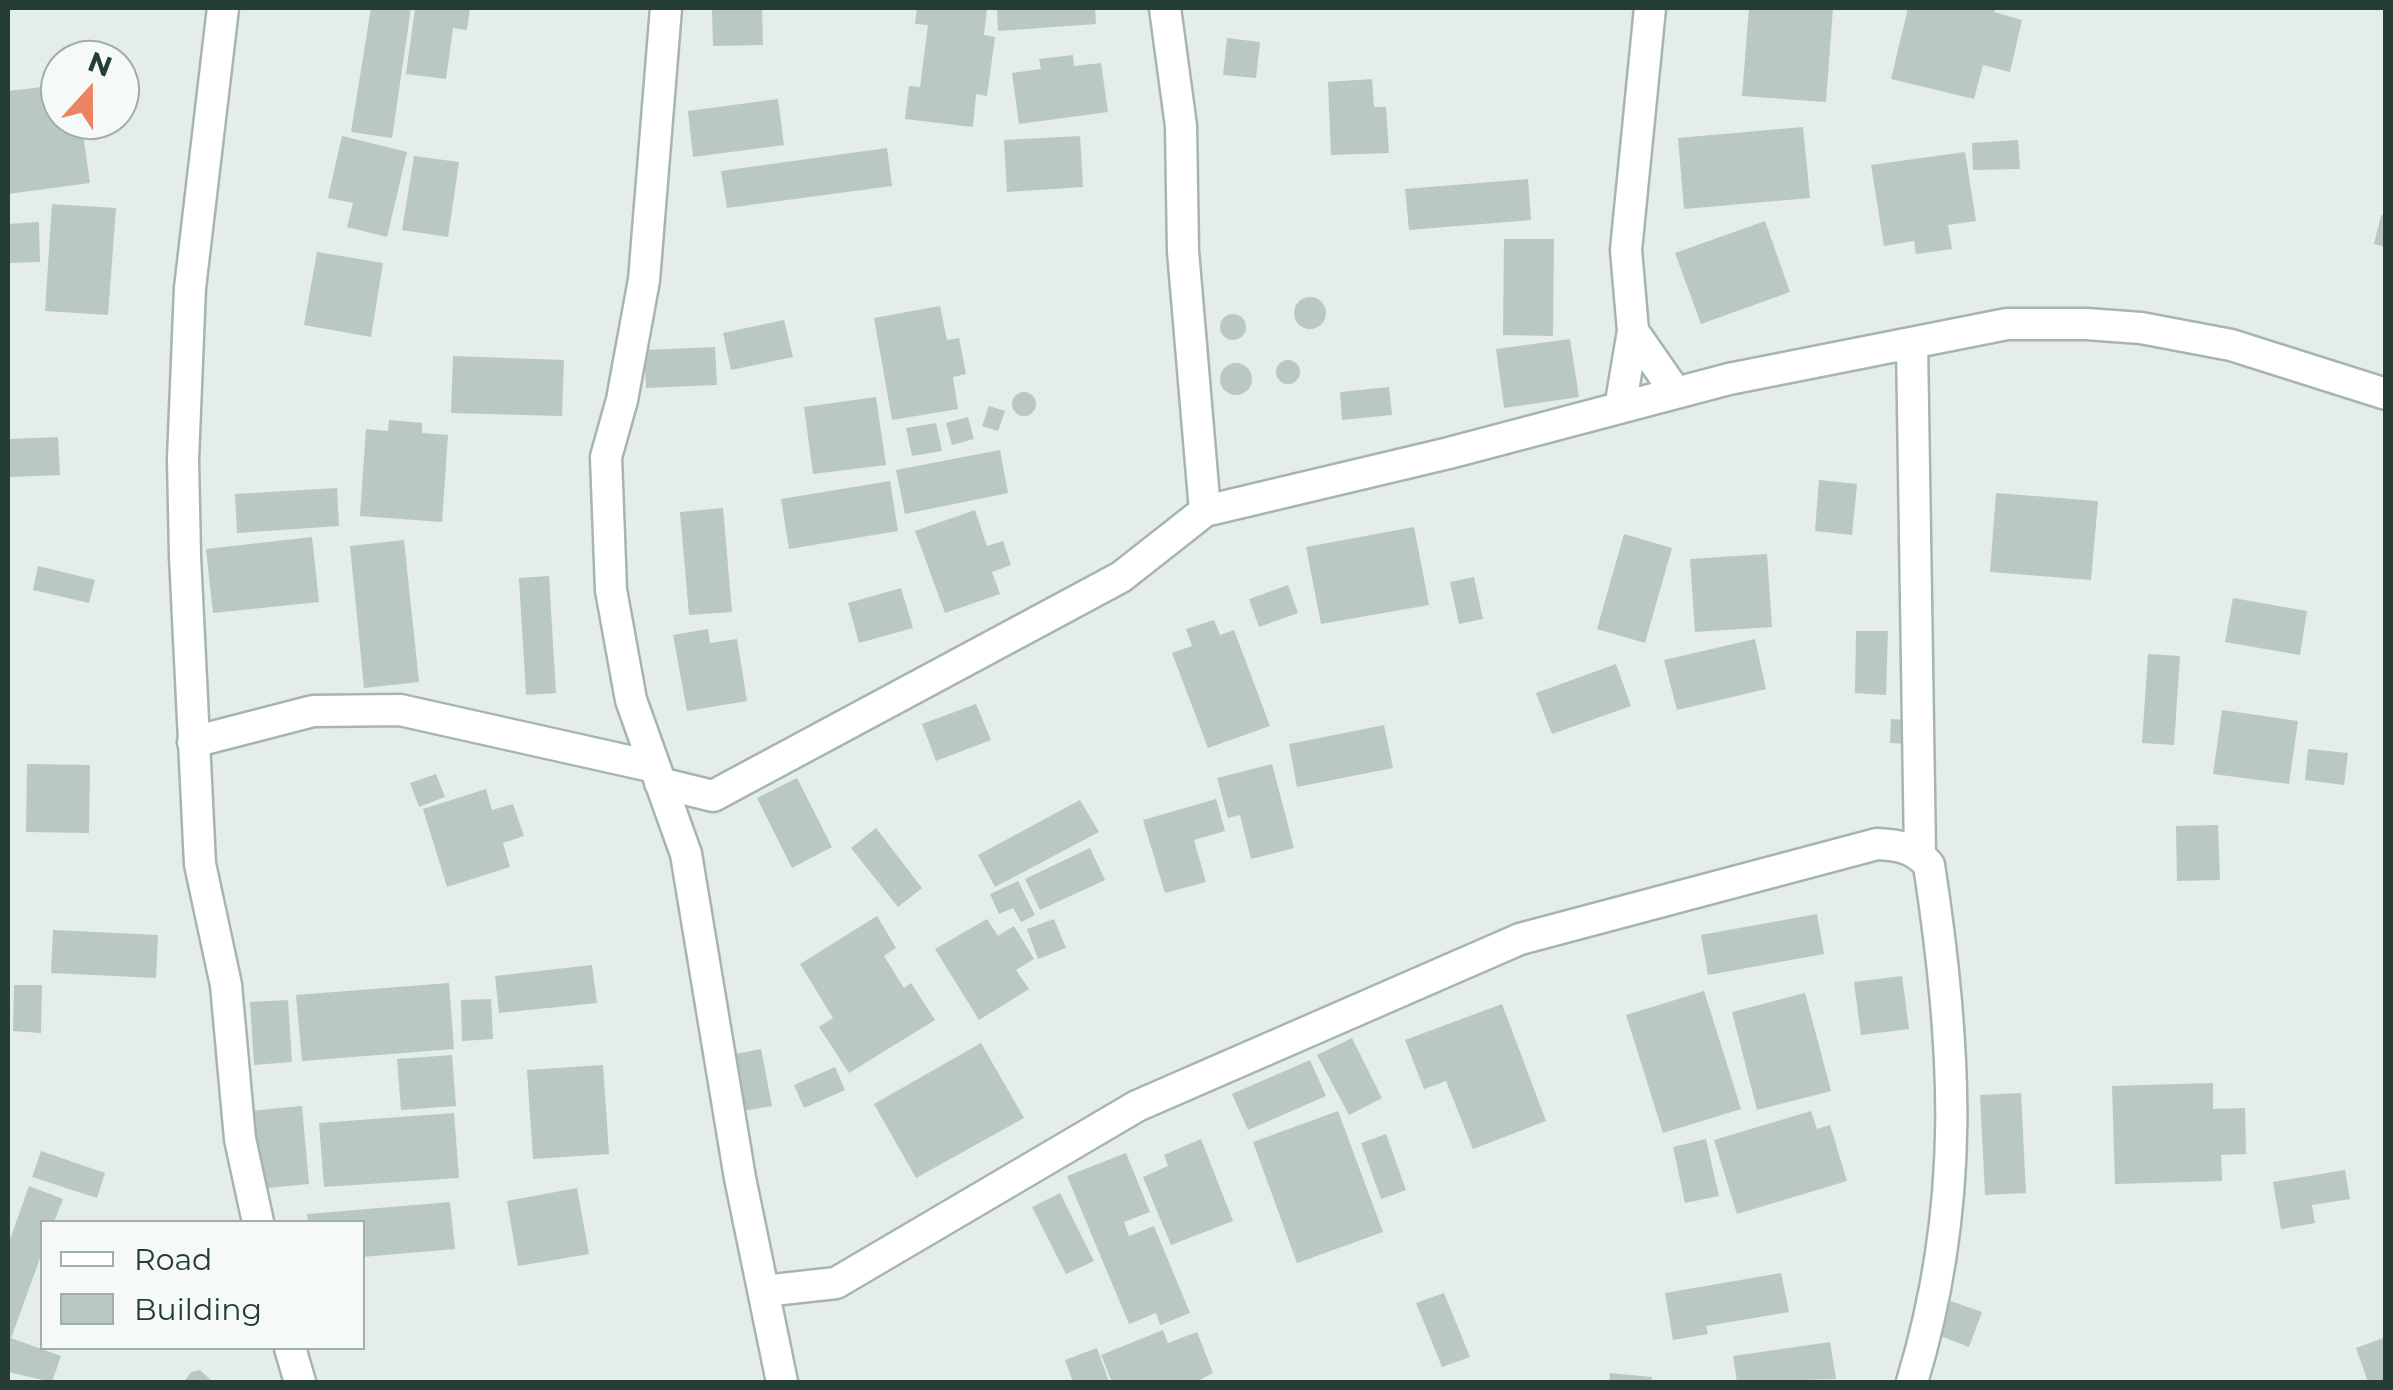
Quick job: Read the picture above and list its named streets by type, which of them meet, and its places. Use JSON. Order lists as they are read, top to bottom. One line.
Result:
{"legend":["Road","Building"],"north":"top"}
